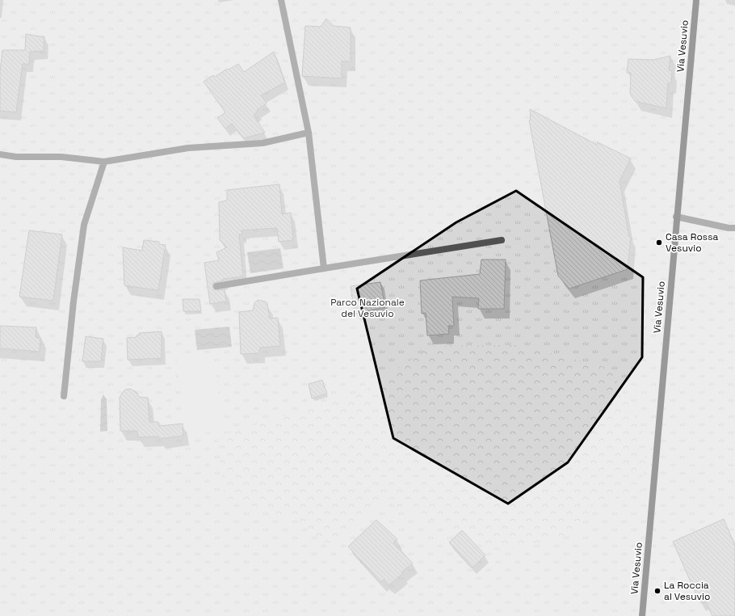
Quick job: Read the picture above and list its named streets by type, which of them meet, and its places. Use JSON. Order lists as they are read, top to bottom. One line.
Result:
{"streets":{"street":["Via Vesuvio"]},"parks":["Parco Nazionale del Vesuvio"],"places":["Casa Rossa Vesuvio","La Roccia al Vesuvio"]}
